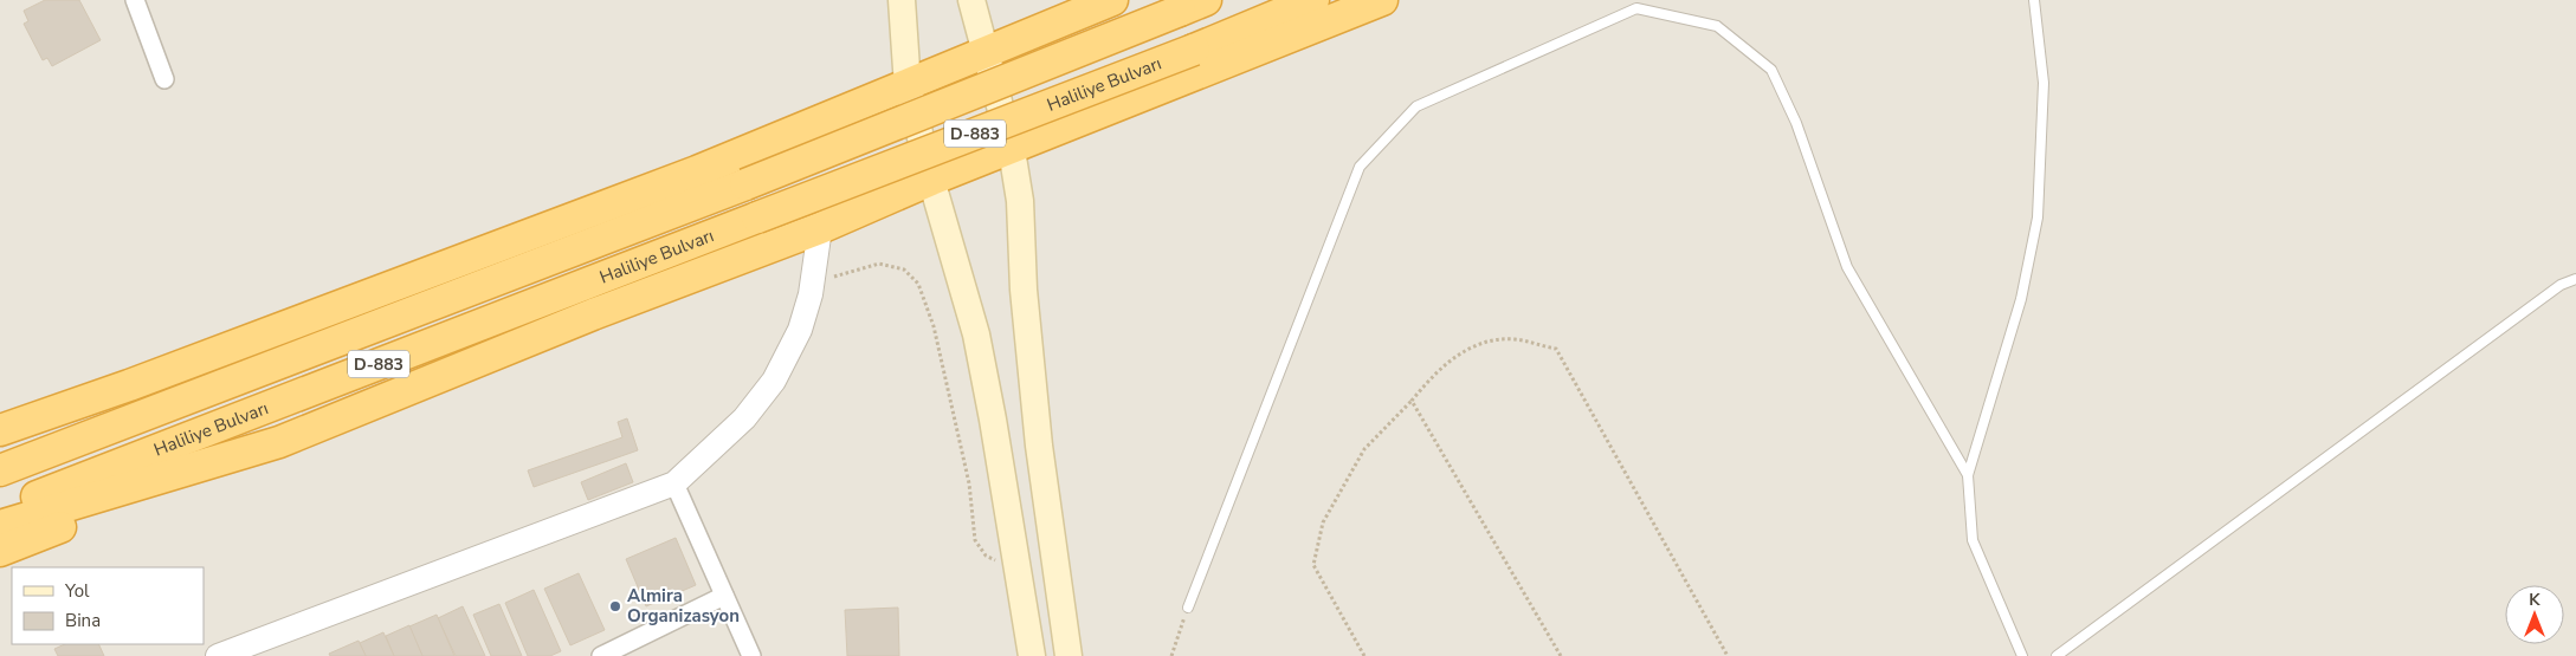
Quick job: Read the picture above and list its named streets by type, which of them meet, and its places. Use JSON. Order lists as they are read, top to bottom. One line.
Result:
{"streets":{"highway":["Haliliye Bulvarı","D-883"]},"places":["Almira Organizasyon"],"legend":["Yol","Bina"],"north":"top"}
